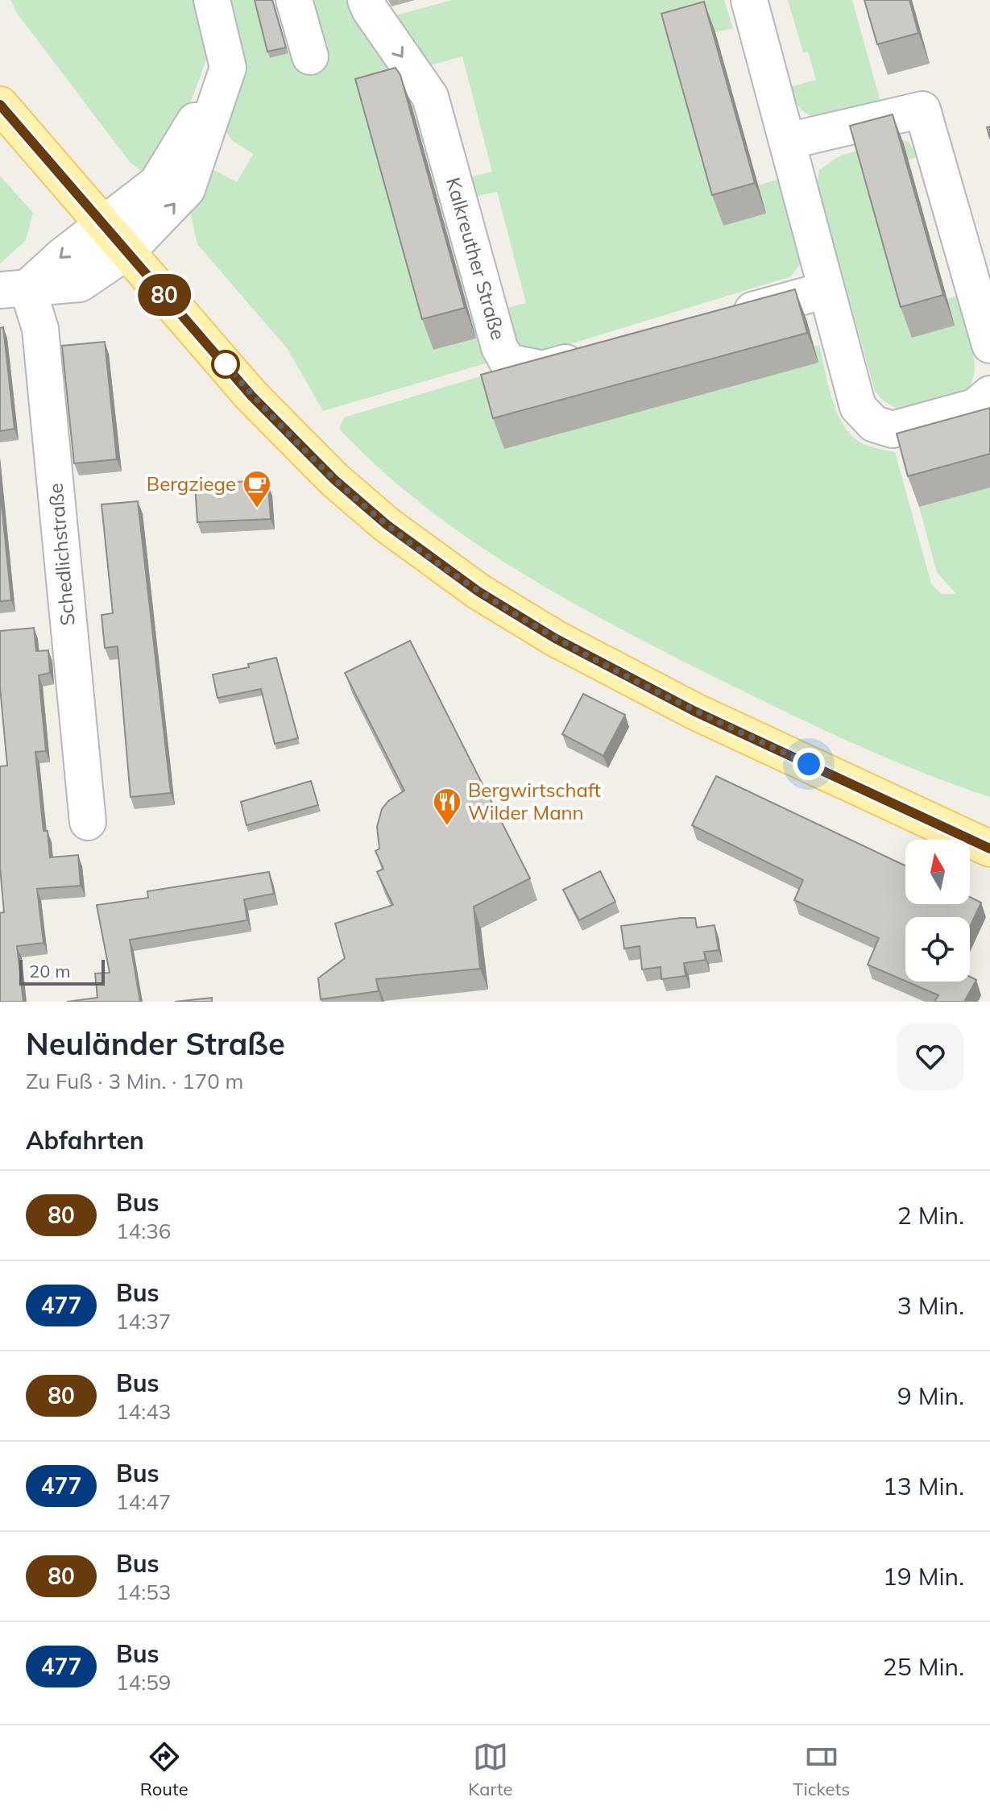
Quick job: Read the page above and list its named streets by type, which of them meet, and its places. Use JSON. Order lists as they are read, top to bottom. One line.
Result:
{"streets":{"street":["Kalkreuther Straße","Schedlichstraße"]},"one_way":["Kalkreuther Straße"],"places":{"cafe":["Bergziege"],"restaurant":["Bergwirtschaft Wilder Mann"]},"lines":["bus line 80"],"scale_bar":"20 m","north":"top","page":{"on_map":"80","scale":"20 m","heading":[["Neuländer Straße","Zu Fuß · 3 Min. · 170 m"],"Abfahrten"],"list":[{"mark":"80","name":"Bus","note":"14:36","value":"2 Min."},{"mark":"477","name":"Bus","note":"14:37","value":"3 Min."},{"mark":"80","name":"Bus","note":"14:43","value":"9 Min."},{"mark":"477","name":"Bus","note":"14:47","value":"13 Min."},{"mark":"80","name":"Bus","note":"14:53","value":"19 Min."},{"mark":"477","name":"Bus","note":"14:59","value":"25 Min."}],"tabs":["Route","Karte","Tickets"]}}
